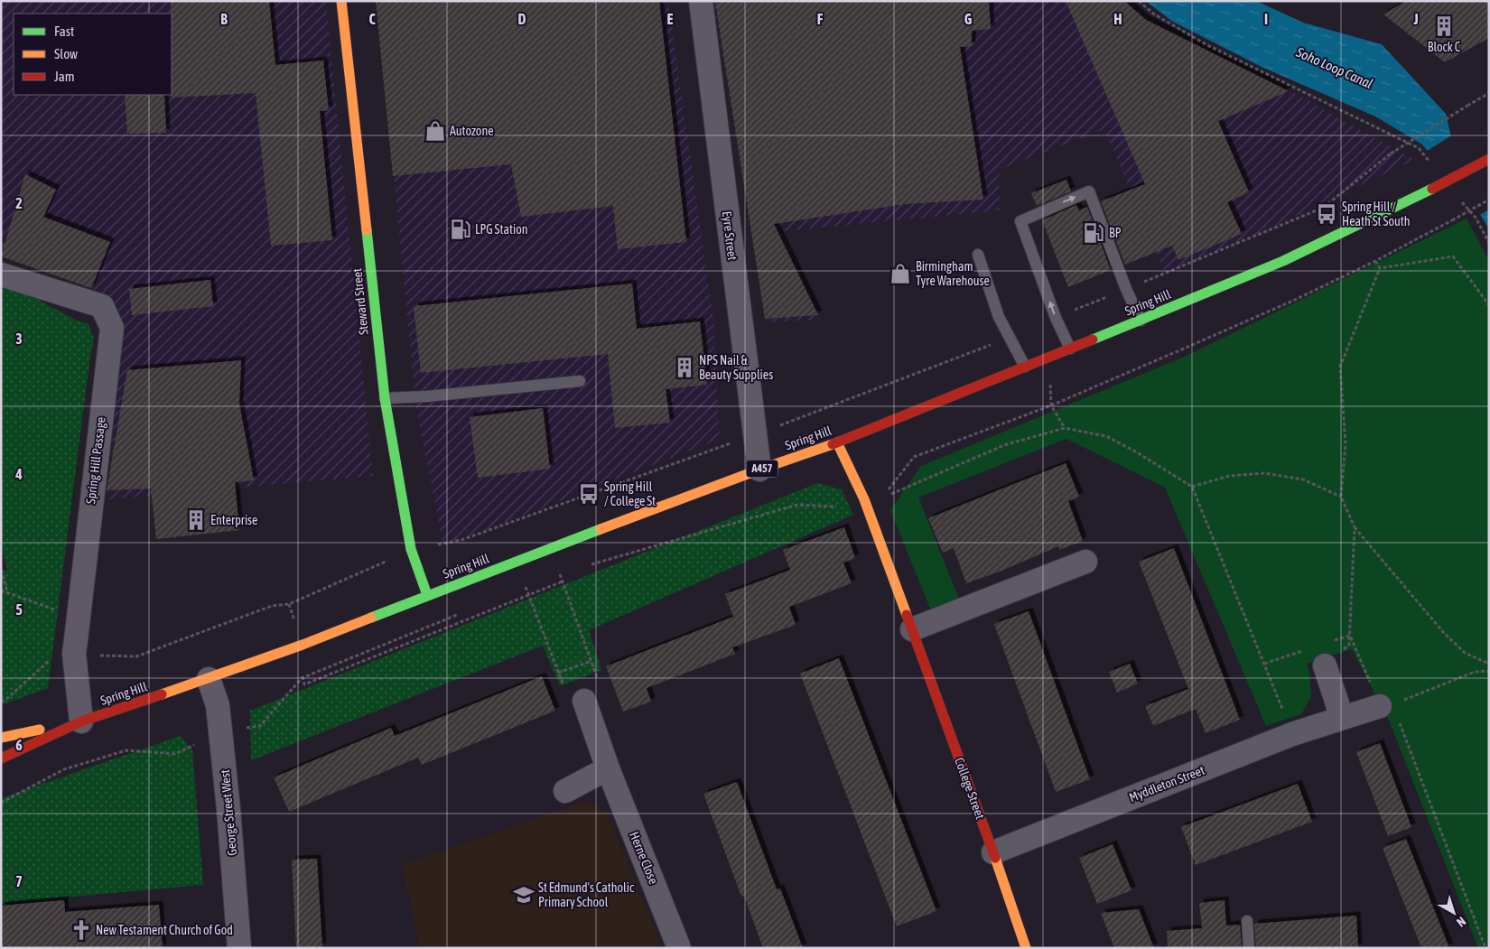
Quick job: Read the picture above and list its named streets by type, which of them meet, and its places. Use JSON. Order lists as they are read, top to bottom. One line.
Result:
{"streets":{"main road":["Steward Street","Spring Hill","A457","College Street"],"street":["Eyre Street","Spring Hill Passage","Myddleton Street","George Street West","Herne Close"]},"crossings":[["Eyre Street","Spring Hill"],["Steward Street","Spring Hill"],["Spring Hill","Spring Hill Passage"],["Spring Hill","College Street"],["Spring Hill","George Street West"],["Myddleton Street","College Street"]],"water":["Soho Loop Canal"],"places":{"building":["Block C","NPS Nail & Beauty Supplies","Enterprise"],"shop":["Autozone","Birmingham Tyre Warehouse"],"bus stop":["Spring Hill / Heath St South","Spring Hill / College St"],"fuel station":["LPG Station","BP"],"school or university":["St Edmund's Catholic Primary School"],"church":["New Testament Church of God"]},"legend":["Fast","Slow","Jam"],"north":"bottom right","grid":{"columns":["B","C","D","E","F","G","H","I","J"],"rows":["2","3","4","5","6","7"]}}
